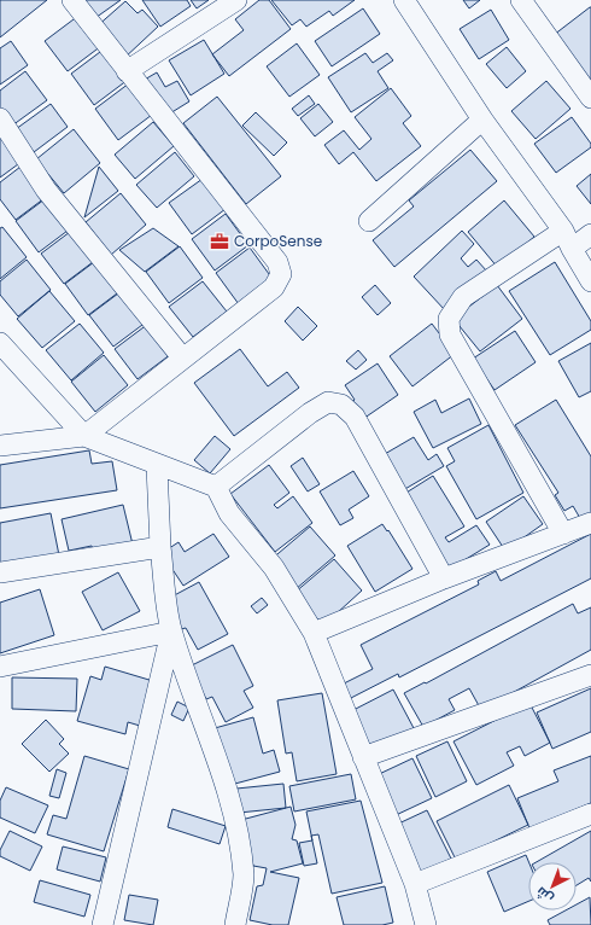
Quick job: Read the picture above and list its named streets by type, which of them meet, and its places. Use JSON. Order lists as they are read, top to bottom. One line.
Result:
{"places":{"office":["CorpoSense"]},"north":"bottom left"}
